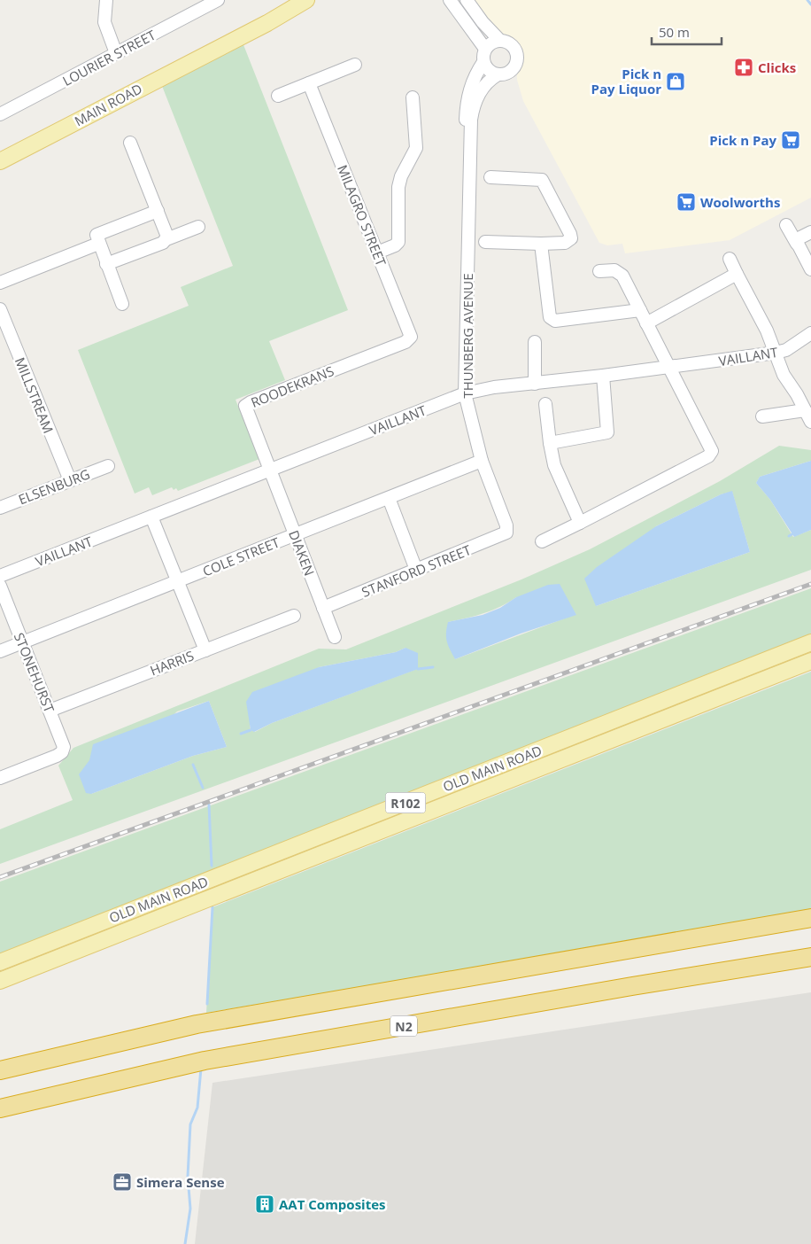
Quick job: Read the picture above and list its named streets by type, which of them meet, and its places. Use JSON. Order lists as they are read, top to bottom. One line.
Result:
{"streets":{"highway":["N2"],"main road":["MAIN ROAD","OLD MAIN ROAD","R102"],"street":["LOURIER STREET","MILAGRO STREET","THUNBERG AVENUE","VAILLANT","ROODEKRANS","MILLSTREAM","ELSENBURG","DIAKEN","COLE STREET","STANFORD STREET","HARRIS","STONEHURST"]},"crossings":[["MILAGRO STREET","ROODEKRANS"],["THUNBERG AVENUE","VAILLANT"],["THUNBERG AVENUE","COLE STREET"],["THUNBERG AVENUE","STANFORD STREET"],["VAILLANT","ROODEKRANS"],["VAILLANT","DIAKEN"],["ROODEKRANS","DIAKEN"],["MILLSTREAM","ELSENBURG"],["DIAKEN","COLE STREET"],["DIAKEN","STANFORD STREET"],["COLE STREET","STONEHURST"],["HARRIS","STONEHURST"]],"places":{"pharmacy":["Clicks"],"shop":["Pick n Pay Liquor"],"supermarket":["Pick n Pay","Woolworths"],"office":["Simera Sense"],"building":["AAT Composites"]},"scale_bar":"50 m"}
